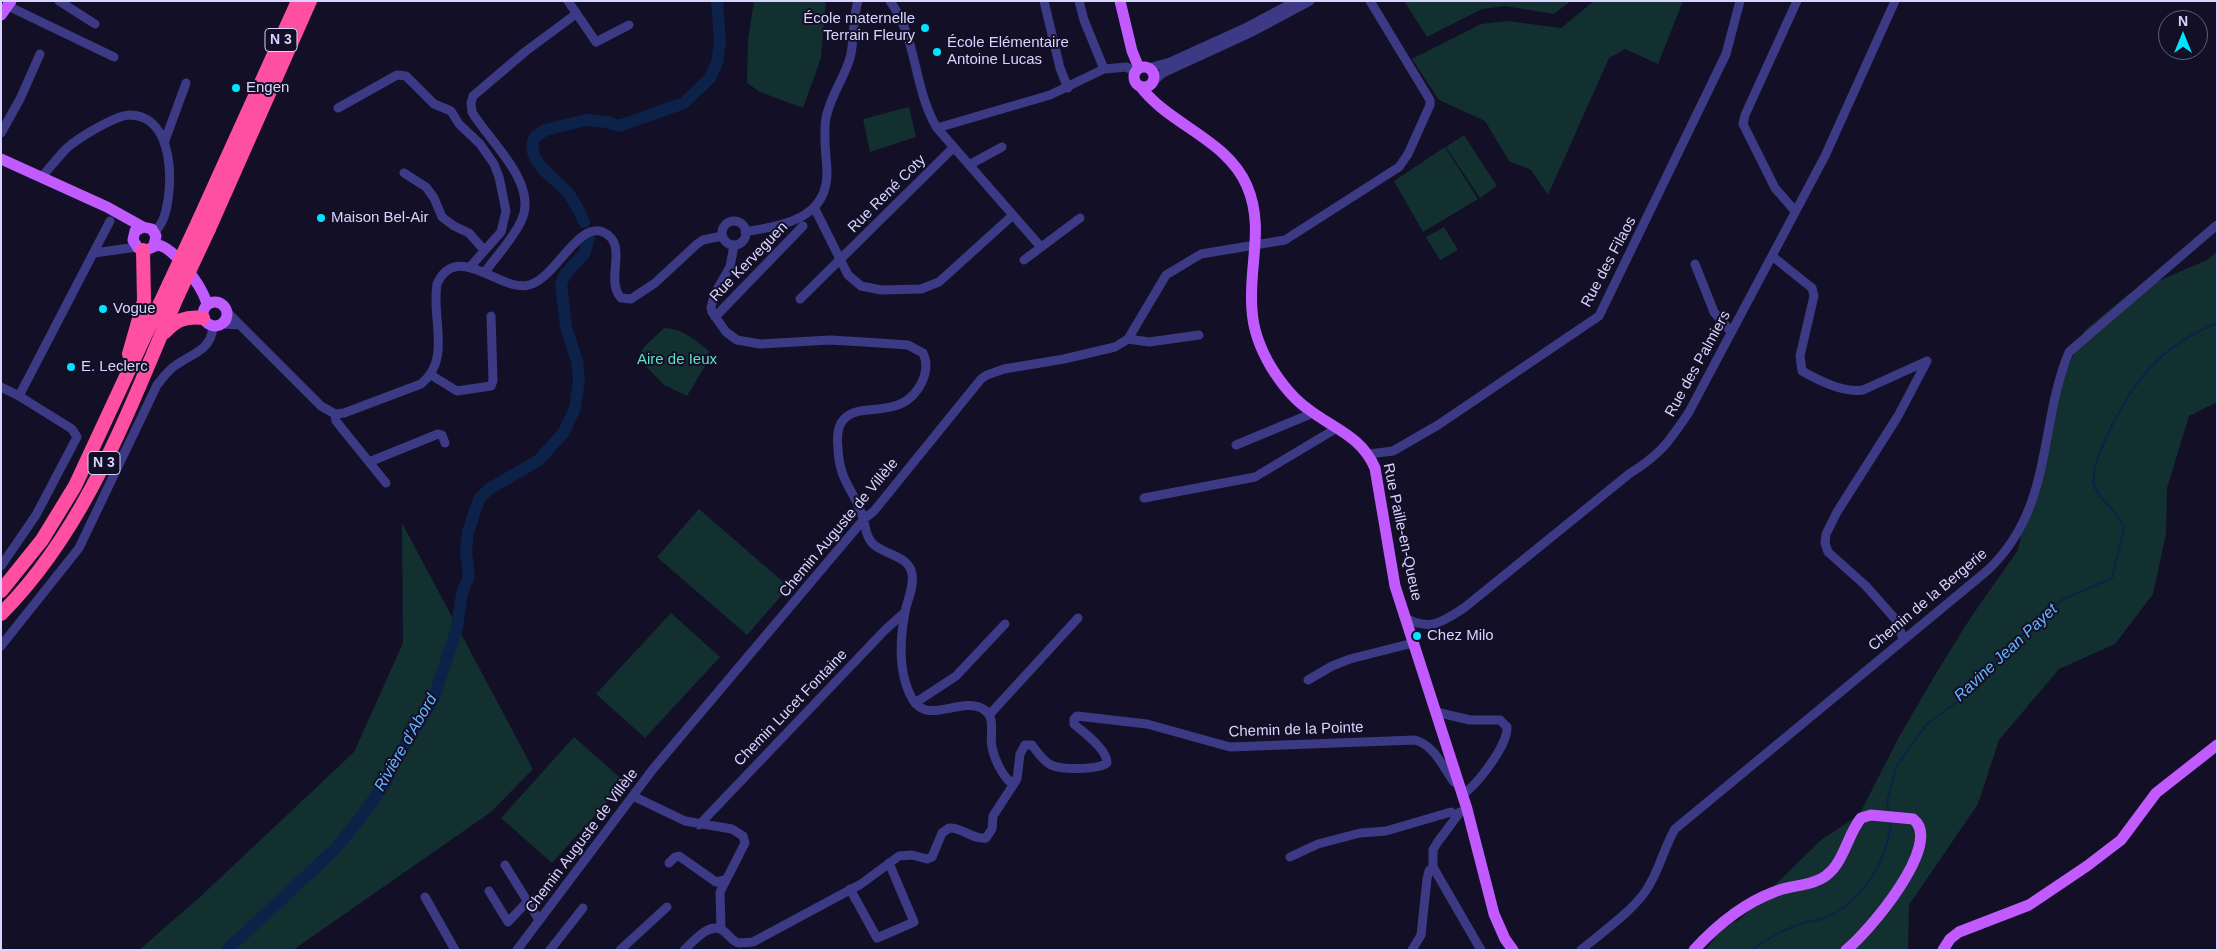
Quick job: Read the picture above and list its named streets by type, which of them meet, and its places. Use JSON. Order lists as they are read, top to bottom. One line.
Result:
{"streets":{"highway":["N 3"],"main road":["Rue Paille-en-Queue"],"street":["Rue René Coty","Rue Kerveguen","Rue des Filaos","Rue des Palmiers","Chemin Auguste de Villèle","Chemin de la Bergerie","Chemin Lucet Fontaine","Chemin de la Pointe"]},"crossings":[["Rue René Coty","Rue Kerveguen"],["Rue des Filaos","Rue Paille-en-Queue"],["Rue des Palmiers","Rue Paille-en-Queue"],["Rue Paille-en-Queue","Chemin de la Pointe"]],"water":["Ravine Jean Payet","Rivière d'Abord"],"parks":["Aire de Ieux"],"places":["École maternelle Terrain Fleury","École Elémentaire Antoine Lucas","Engen","Maison Bel-Air","Vogue","E. Leclerc","Chez Milo"],"north":"top"}
